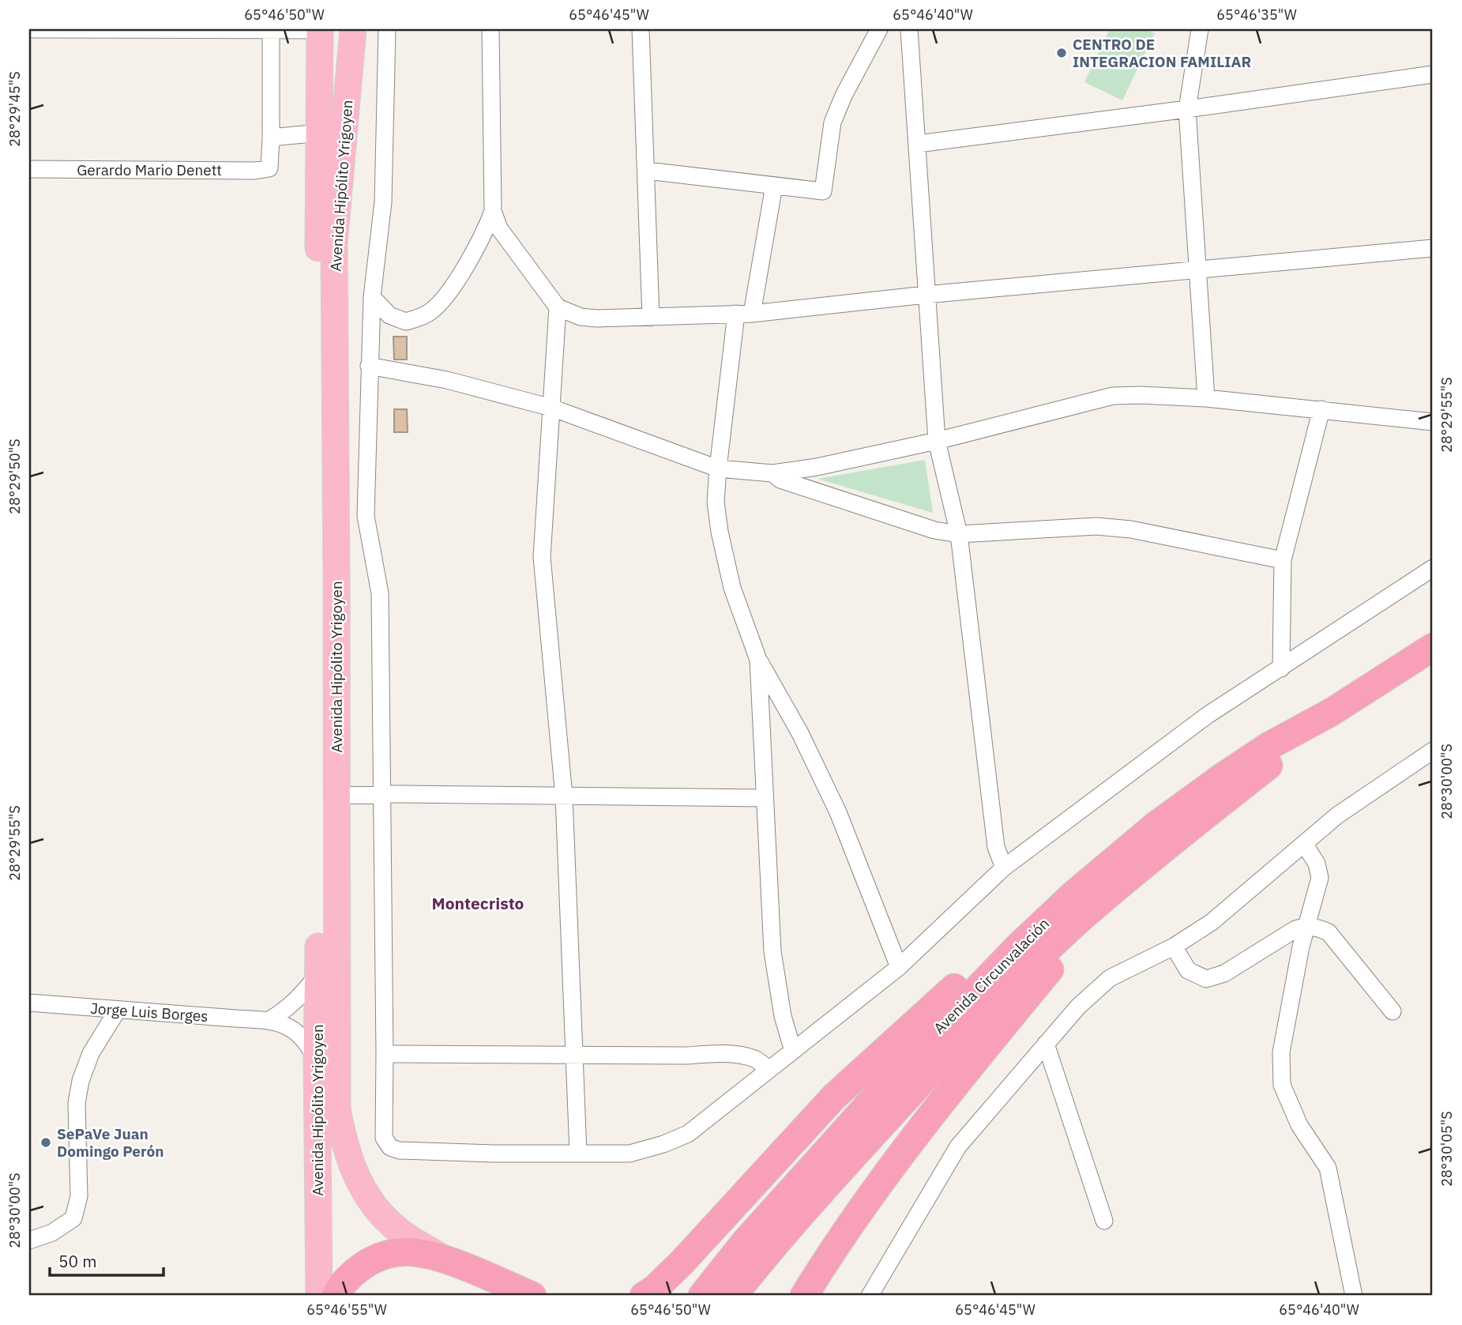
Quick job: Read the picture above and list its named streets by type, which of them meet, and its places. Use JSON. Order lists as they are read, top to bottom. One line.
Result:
{"streets":{"highway":["Avenida Circunvalación"],"main road":["Avenida Hipólito Yrigoyen"],"street":["Gerardo Mario Denett","Jorge Luis Borges"]},"crossings":[["Avenida Hipólito Yrigoyen","Jorge Luis Borges"]],"districts":["Montecristo"],"places":["CENTRO DE INTEGRACION FAMILIAR","SePaVe Juan Domingo Perón"],"scale_bar":"50 m","coordinates":["65°46'50\"W","65°46'45\"W","65°46'40\"W","65°46'35\"W","28°29'45\"S","28°29'55\"S","28°29'50\"S","28°30'00\"S","28°30'05\"S","65°46'55\"W"]}
